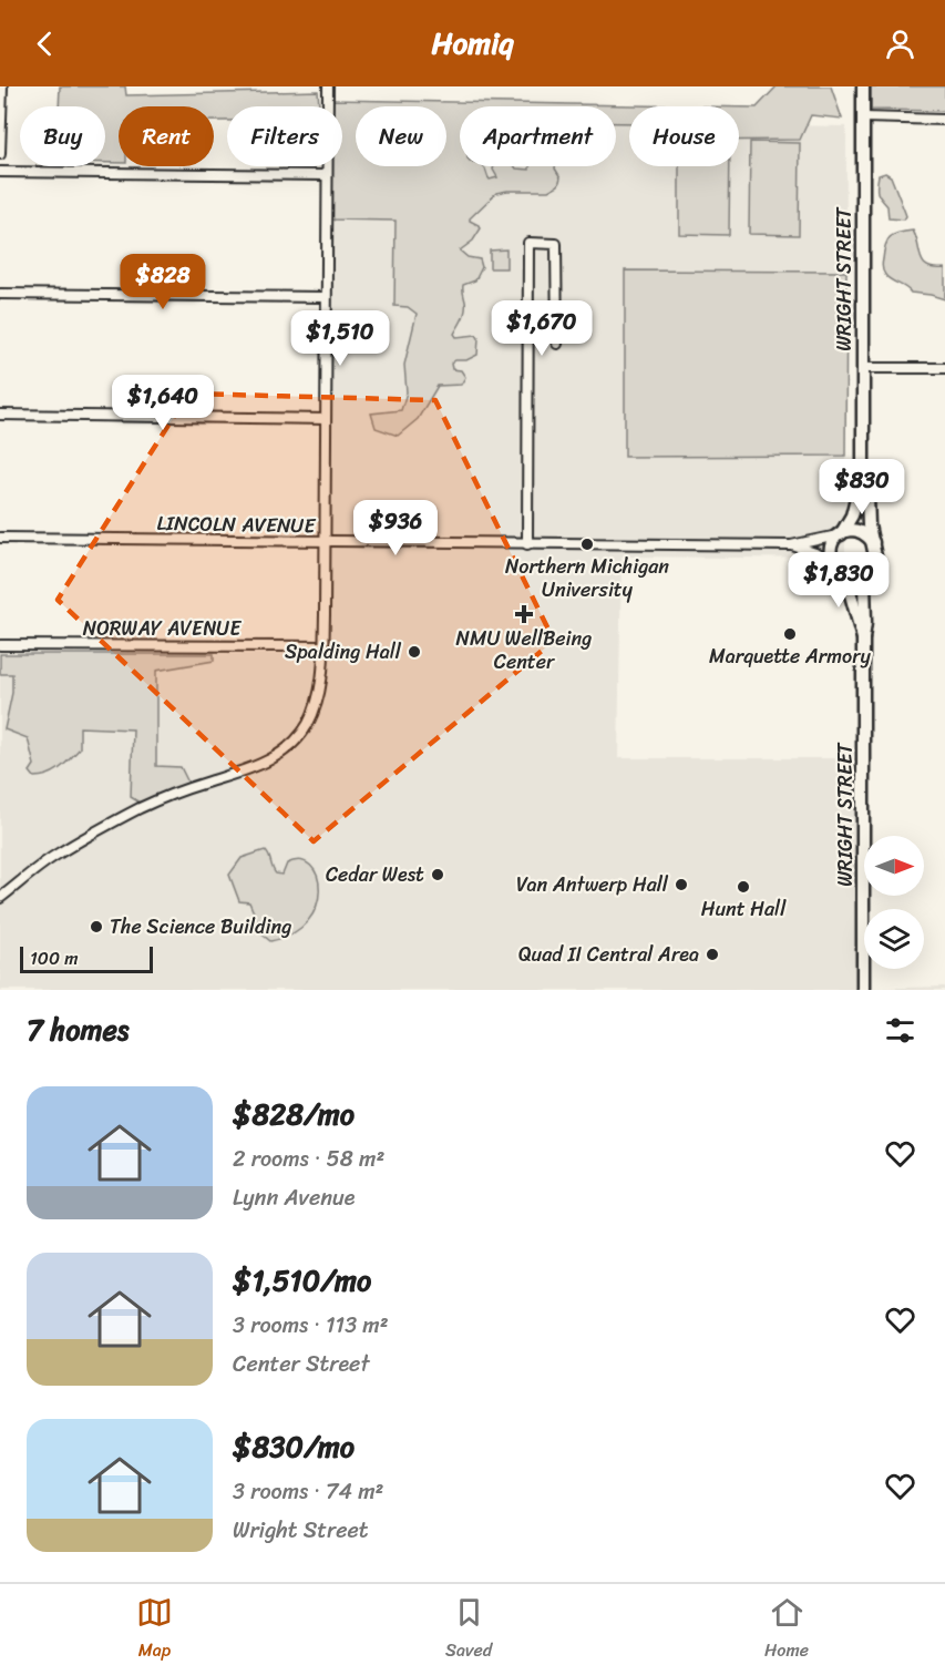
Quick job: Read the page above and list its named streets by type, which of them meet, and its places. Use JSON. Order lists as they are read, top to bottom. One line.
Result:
{"streets":{"main road":["WRIGHT STREET"],"street":["LINCOLN AVENUE","NORWAY AVENUE"]},"crossings":[["WRIGHT STREET","LINCOLN AVENUE"]],"places":{"other":["Northern Michigan University","Marquette Armory","Spalding Hall","Cedar West","Van Antwerp Hall","Hunt Hall","The Science Building","Quad II Central Area"],"health":["NMU WellBeing Center"]},"scale_bar":"100 m","north":"right","page":{"header":"Homiq","chip":["Buy","Rent","Filters","New","Apartment","House"],"price":["$828","$1,670","$1,510","$1,640","$830","$936","$1,830"],"scale":"100 m","heading":"7 homes","list":[{"name":"$828/mo","note":"2 rooms · 58 m² · Lynn Avenue"},{"name":"$1,510/mo","note":"3 rooms · 113 m² · Center Street"},{"name":"$830/mo","note":"3 rooms · 74 m² · Wright Street"}],"tabs":["Map","Saved","Home"]}}
